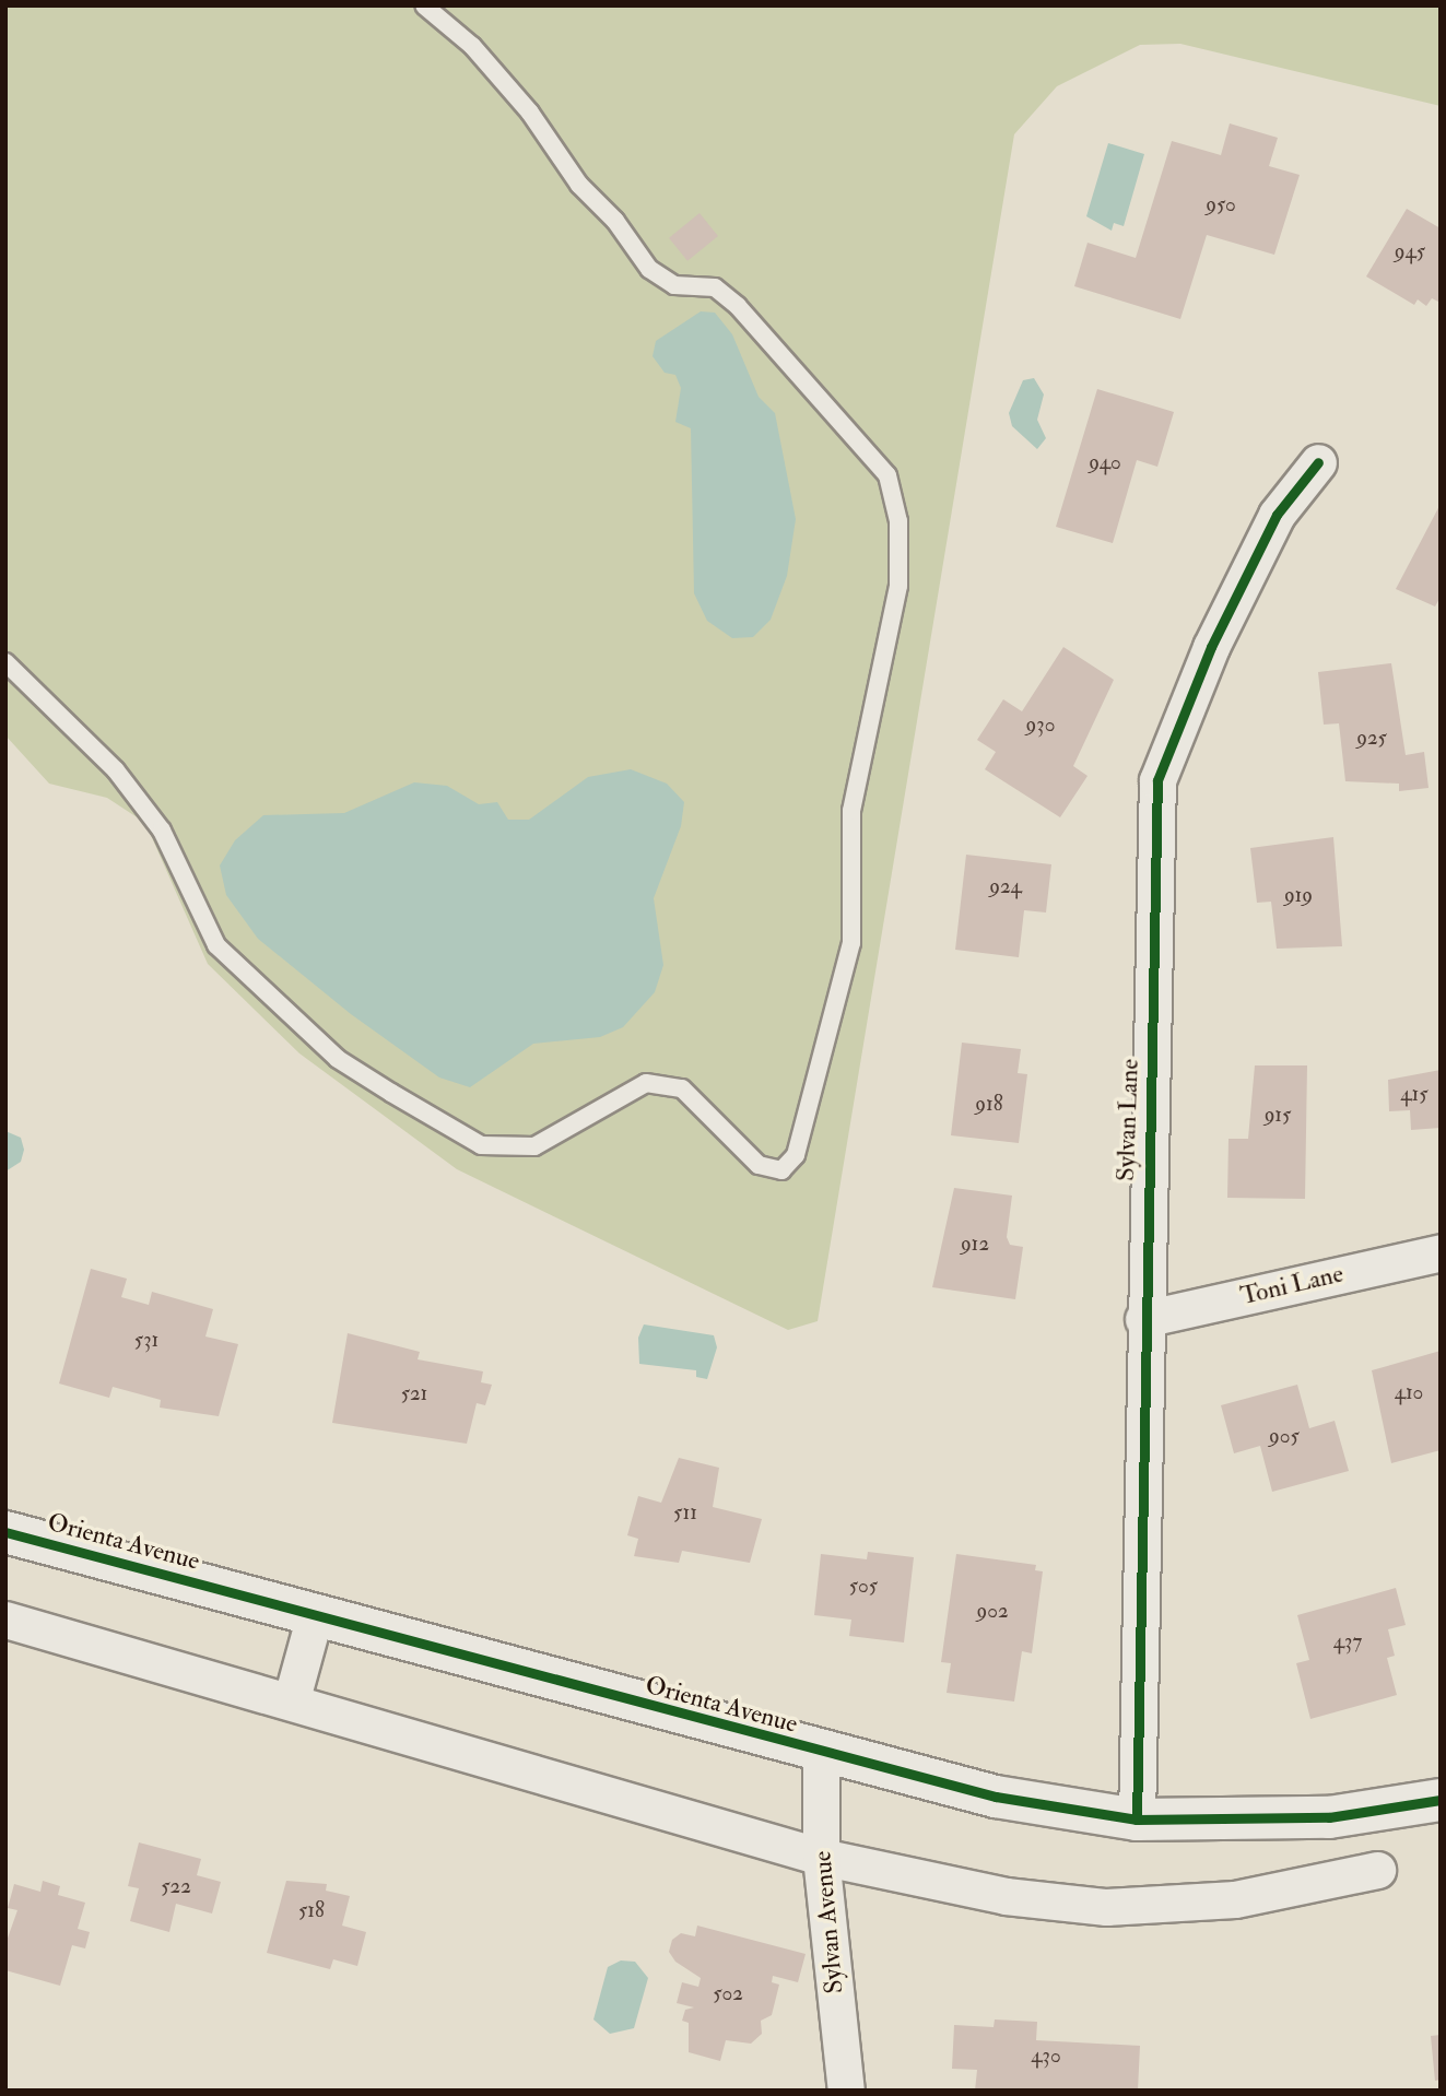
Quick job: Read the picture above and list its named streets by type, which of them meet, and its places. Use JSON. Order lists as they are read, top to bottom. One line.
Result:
{"streets":{"street":["Sylvan Lane","Toni Lane","Orienta Avenue","Sylvan Avenue"]},"crossings":[["Sylvan Lane","Toni Lane"],["Sylvan Lane","Orienta Avenue"],["Orienta Avenue","Sylvan Avenue"]],"house_numbers":["950","945","940","930","925","924","919","415","918","915","912","531","410","521","905","511","505","902","437","522","518","502","430"]}
